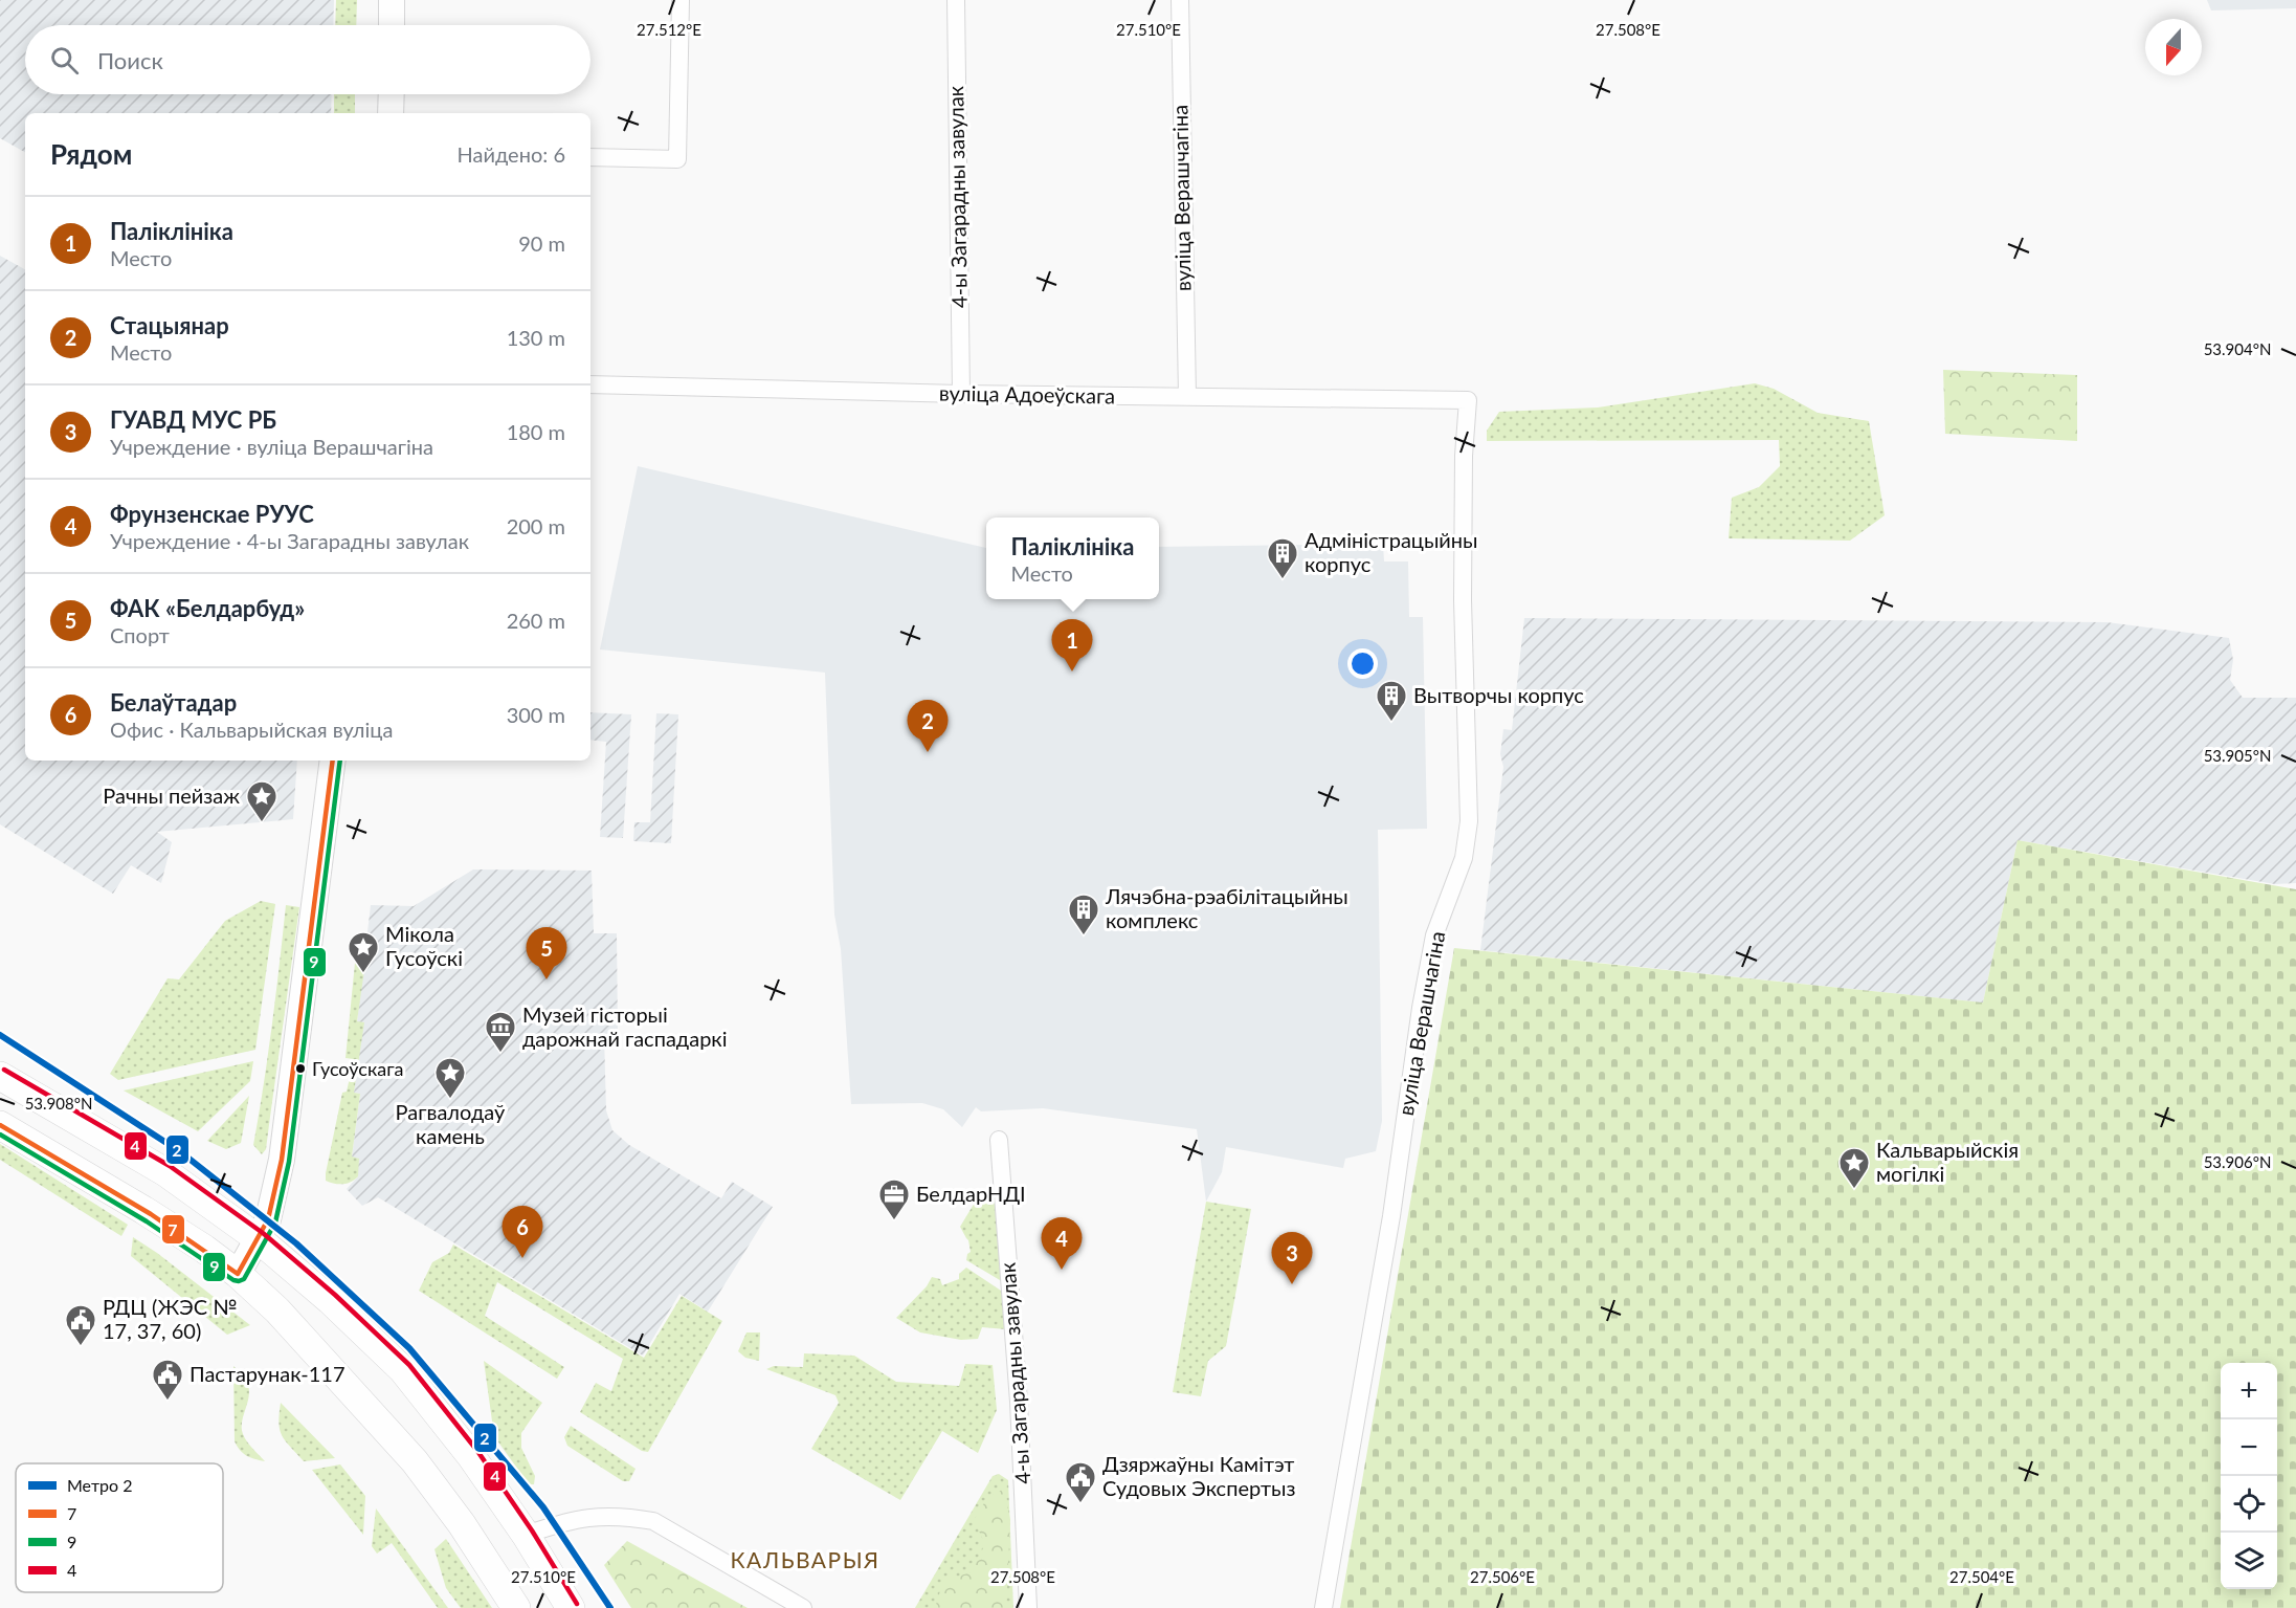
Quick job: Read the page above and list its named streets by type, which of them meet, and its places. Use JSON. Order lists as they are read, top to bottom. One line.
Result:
{"streets":{"street":["4-ы Загарадны завулак","вуліца Верашчагіна","вуліца Адоеўскага"]},"crossings":[["4-ы Загарадны завулак","вуліца Адоеўскага"],["вуліца Верашчагіна","вуліца Адоеўскага"]],"districts":["КАЛЬВАРЫЯ"],"places":{"building":["Адміністрацыйны корпус","Вытворчы корпус","Лячэбна-рэабілітацыйны комплекс"],"place":["Рачны пейзаж","Мікола Гусоўскі","Рагвалодаў камень","Кальварыйскія могілкі"],"museum":["Музей гісторыі дарожнай гаспадаркі"],"other":["Гусоўскага"],"office":["БелдарНДI"],"public building":["РДЦ (ЖЭС № 17, 37, 60)","Пастарунак-117","Дзяржаўны Камітэт Судовых Экспертыз"]},"lines":["transit line 7","transit line 9","metro line 2","transit line 4"],"legend":["Метро 2","7","9","4"],"north":"bottom","page":{"search":"Поиск","heading":["Рядом","Найдено: 6"],"list":[{"mark":"1","name":"Паліклініка","note":"Место","value":"90 m"},{"mark":"2","name":"Стацыянар","note":"Место","value":"130 m"},{"mark":"3","name":"ГУАВД МУС РБ","note":"Учреждение · вуліца Верашчагіна","value":"180 m"},{"mark":"4","name":"Фрунзенскае РУУС","note":"Учреждение · 4-ы Загарадны завулак","value":"200 m"},{"mark":"5","name":"ФАК «Белдарбуд»","note":"Спорт","value":"260 m"},{"mark":"6","name":"Белаўтадар","note":"Офис · Кальварыйская вуліца","value":"300 m"}],"popup":["Паліклініка","Место"],"pins":["1","2","5","6","4","3"],"map_buttons":["+","−"]},"coordinates":["27.512°E","27.510°E","27.508°E","53.904°N","53.905°N","53.908°N","53.906°N","27.506°E","27.504°E"]}
